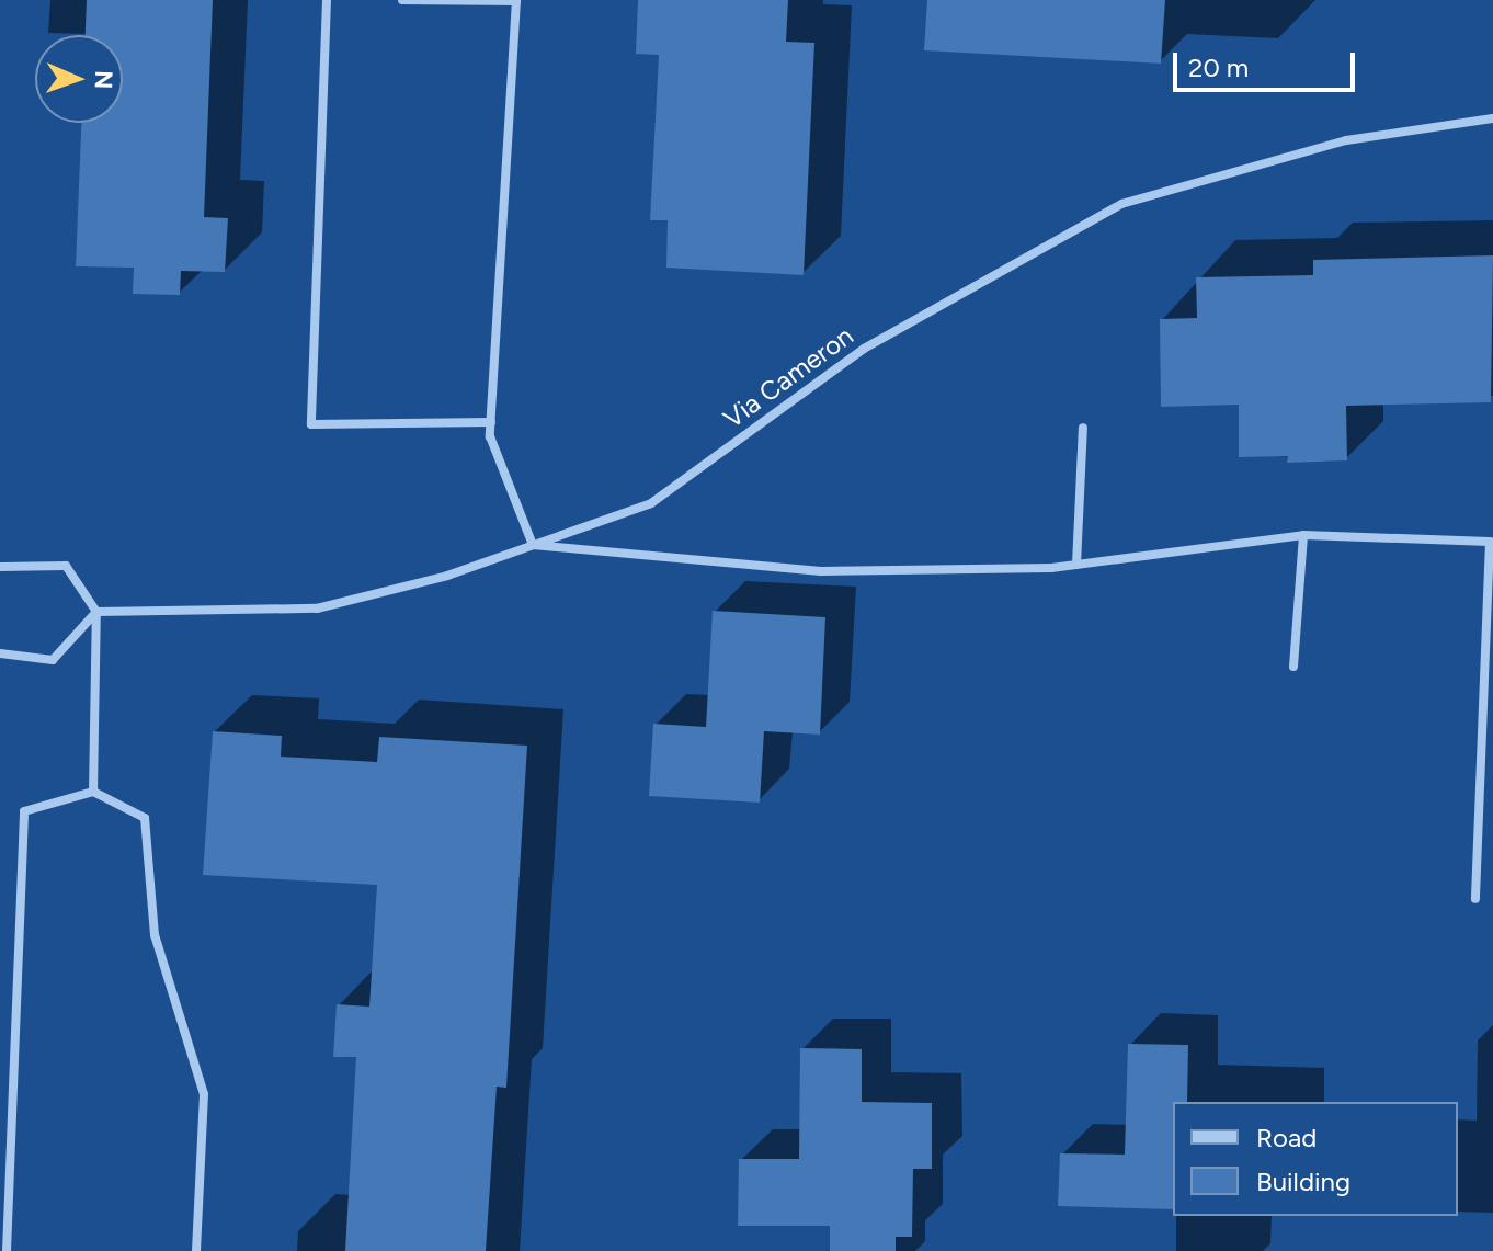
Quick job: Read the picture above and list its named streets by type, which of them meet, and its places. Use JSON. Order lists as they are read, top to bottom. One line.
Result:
{"streets":{"street":["Via Cameron"]},"legend":["Road","Building"],"scale_bar":"20 m","north":"right"}
